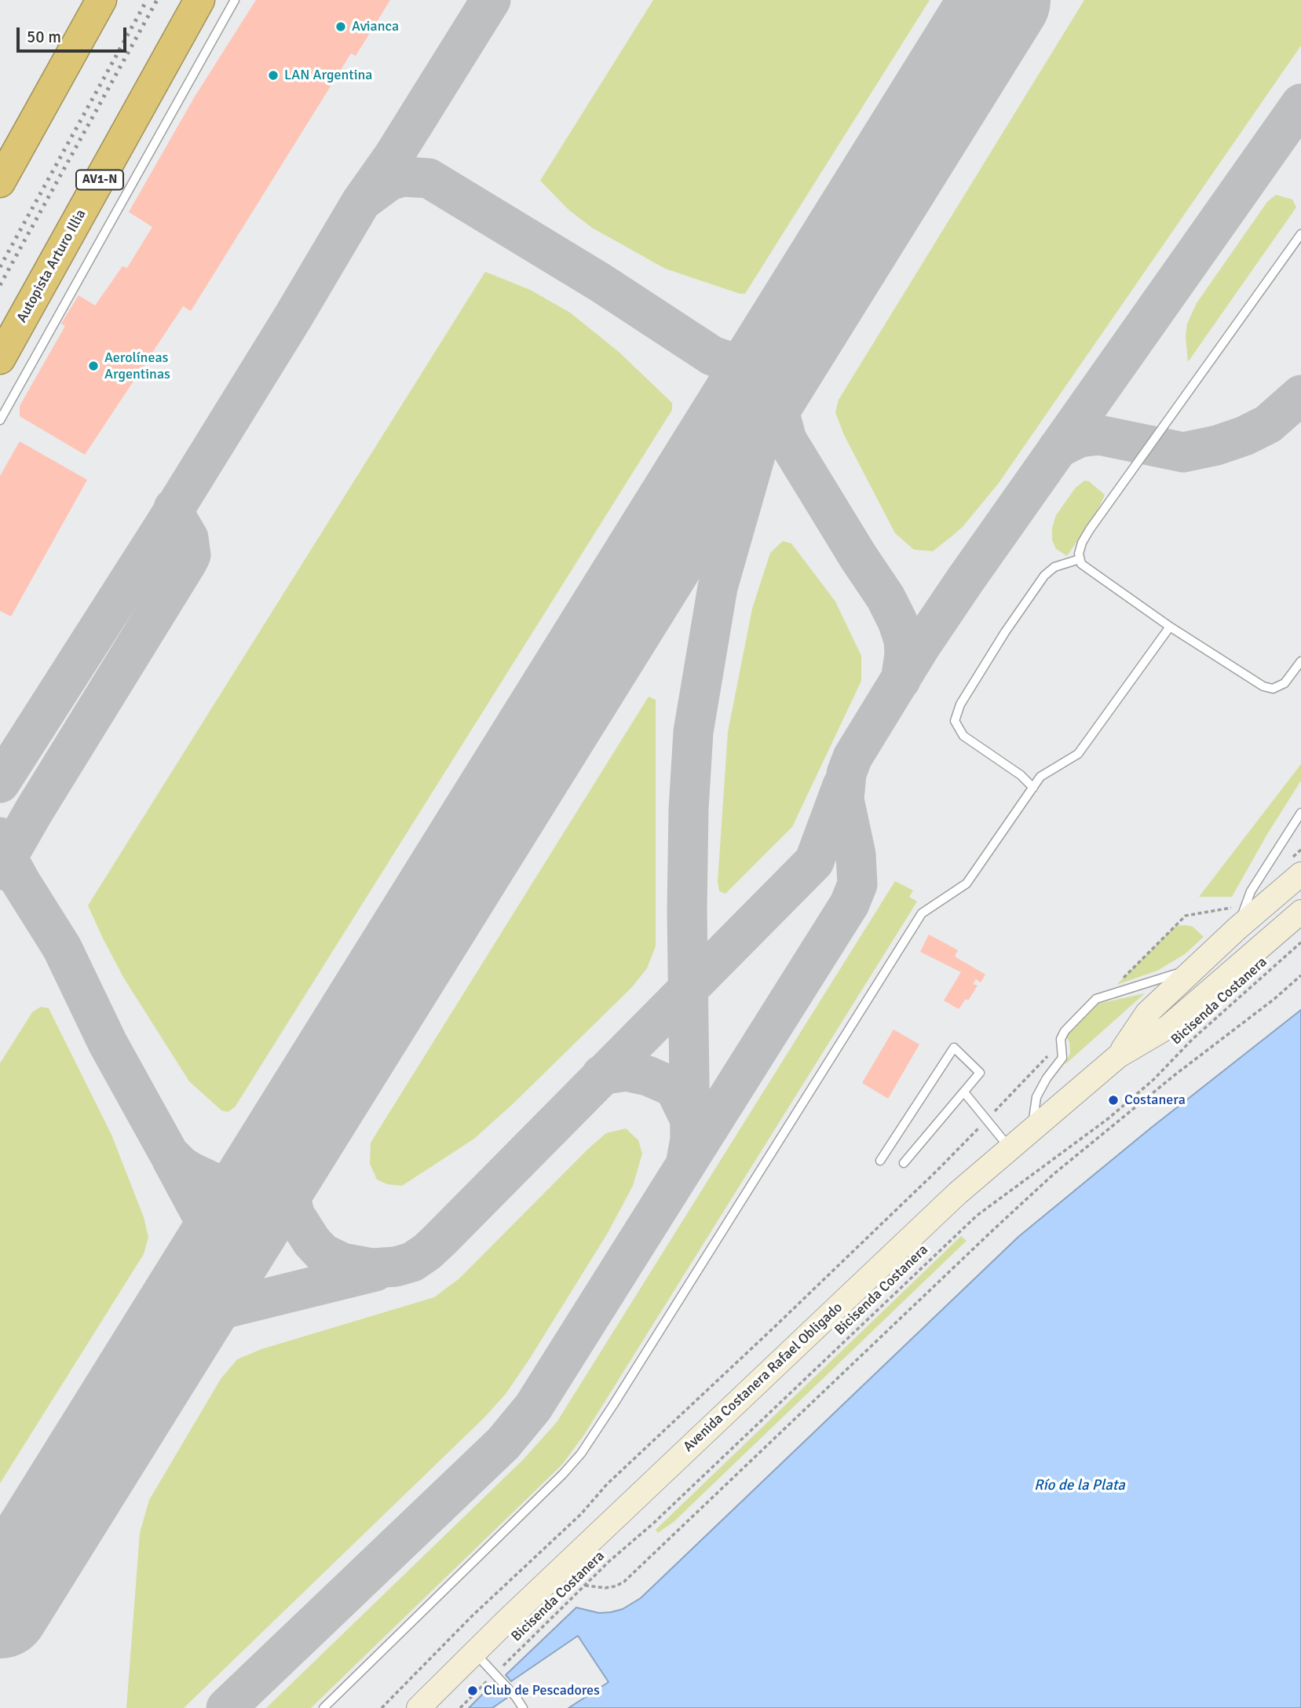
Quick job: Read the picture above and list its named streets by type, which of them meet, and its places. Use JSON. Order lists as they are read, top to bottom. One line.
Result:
{"streets":{"highway":["AV1-N","Autopista Arturo Illia"],"main road":["Avenida Costanera Rafael Obligado"],"path":["Bicisenda Costanera"]},"water":["Río de la Plata"],"places":["Avianca","LAN Argentina","Aerolíneas Argentinas","Costanera","Club de Pescadores"],"scale_bar":"50 m"}
